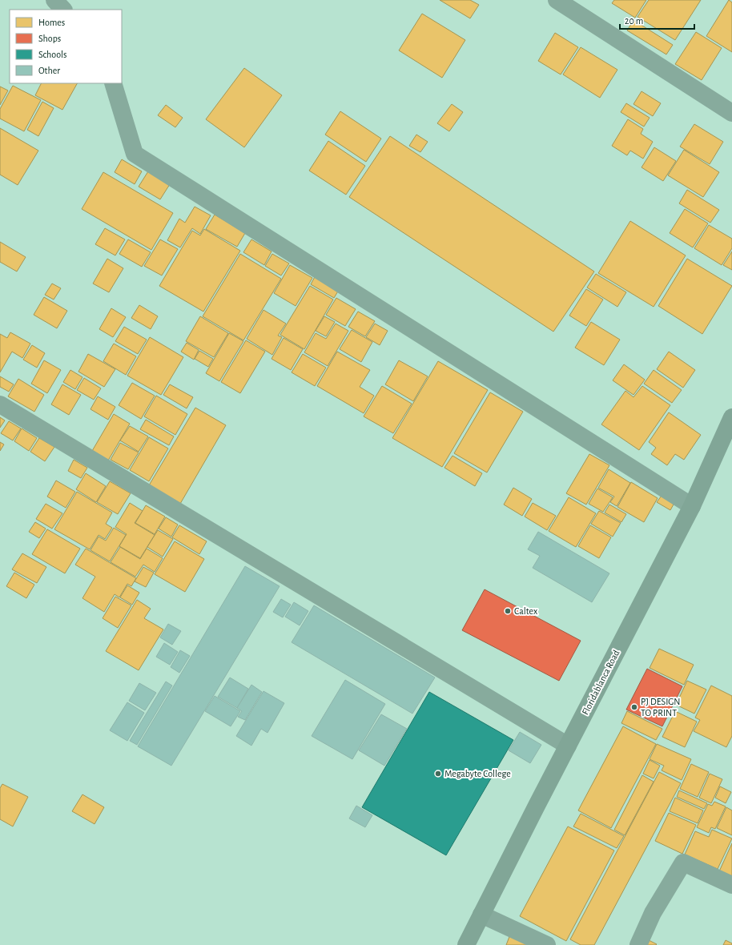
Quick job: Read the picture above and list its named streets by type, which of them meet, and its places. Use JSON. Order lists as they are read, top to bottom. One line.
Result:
{"streets":{"main road":["Floridablanca Road"]},"places":["Caltex","PJ DESIGN TO PRINT","Megabyte College"],"legend":["Homes","Shops","Schools","Other"],"scale_bar":"20 m"}
